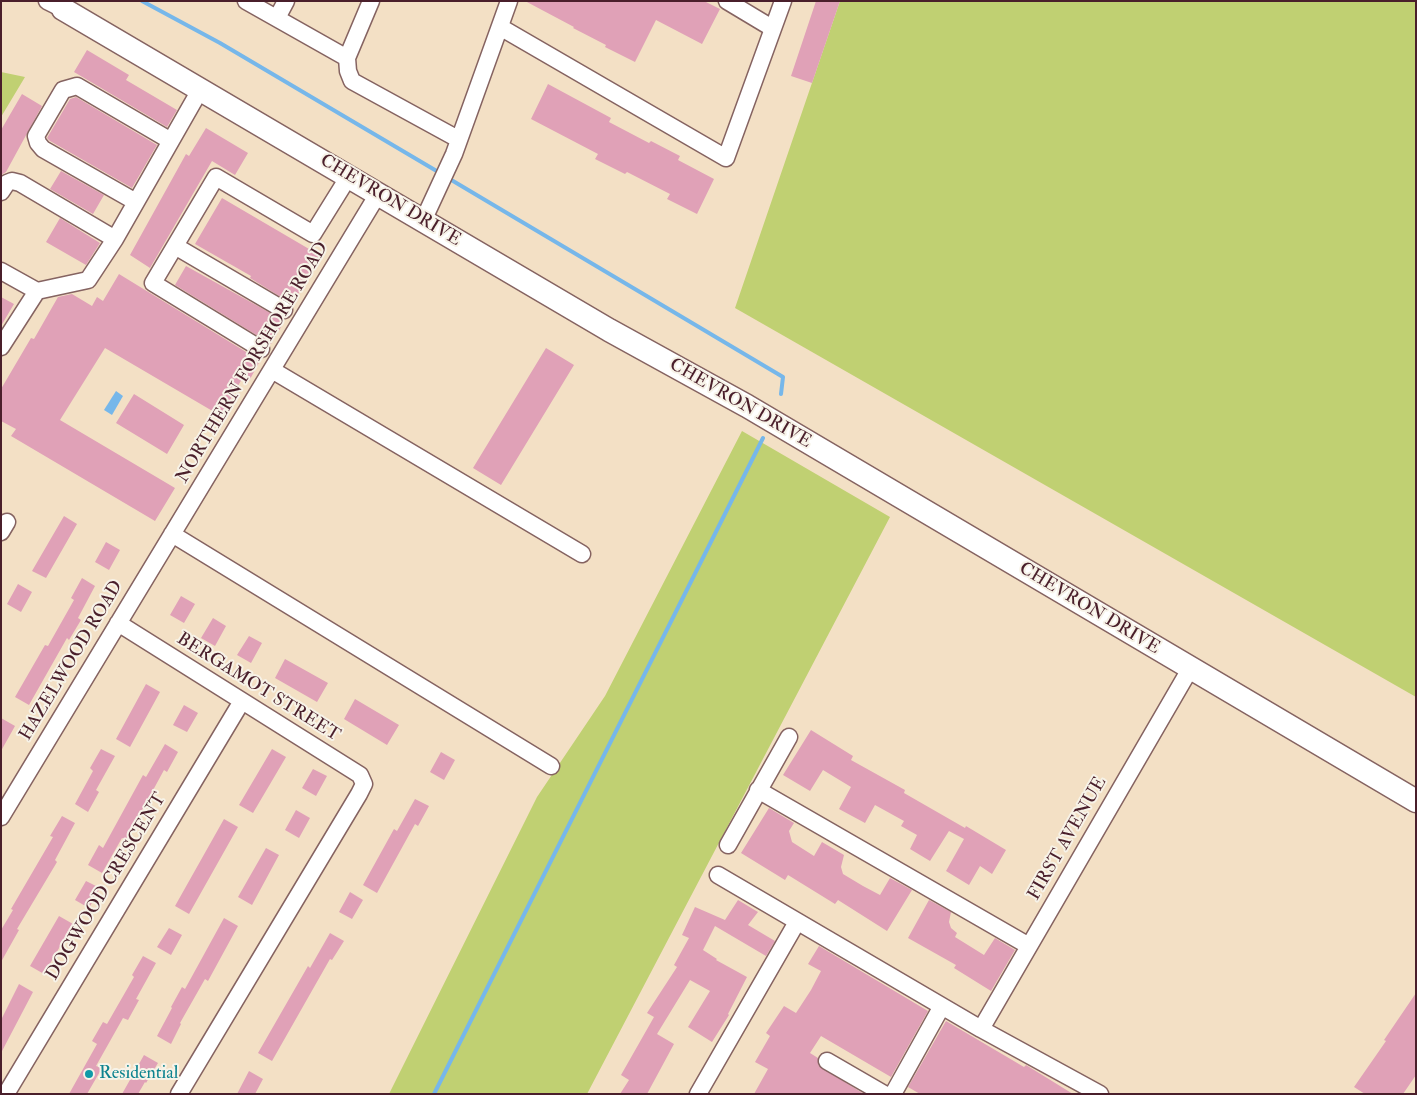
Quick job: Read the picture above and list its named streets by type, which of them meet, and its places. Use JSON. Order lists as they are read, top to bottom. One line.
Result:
{"streets":{"main road":["CHEVRON DRIVE"],"street":["NORTHERN FORSHORE ROAD","HAZELWOOD ROAD","BERGAMOT STREET","FIRST AVENUE","DOGWOOD CRESCENT"]},"crossings":[["CHEVRON DRIVE","NORTHERN FORSHORE ROAD"],["CHEVRON DRIVE","FIRST AVENUE"],["NORTHERN FORSHORE ROAD","HAZELWOOD ROAD"],["HAZELWOOD ROAD","BERGAMOT STREET"],["BERGAMOT STREET","DOGWOOD CRESCENT"]],"places":["Residential"]}
